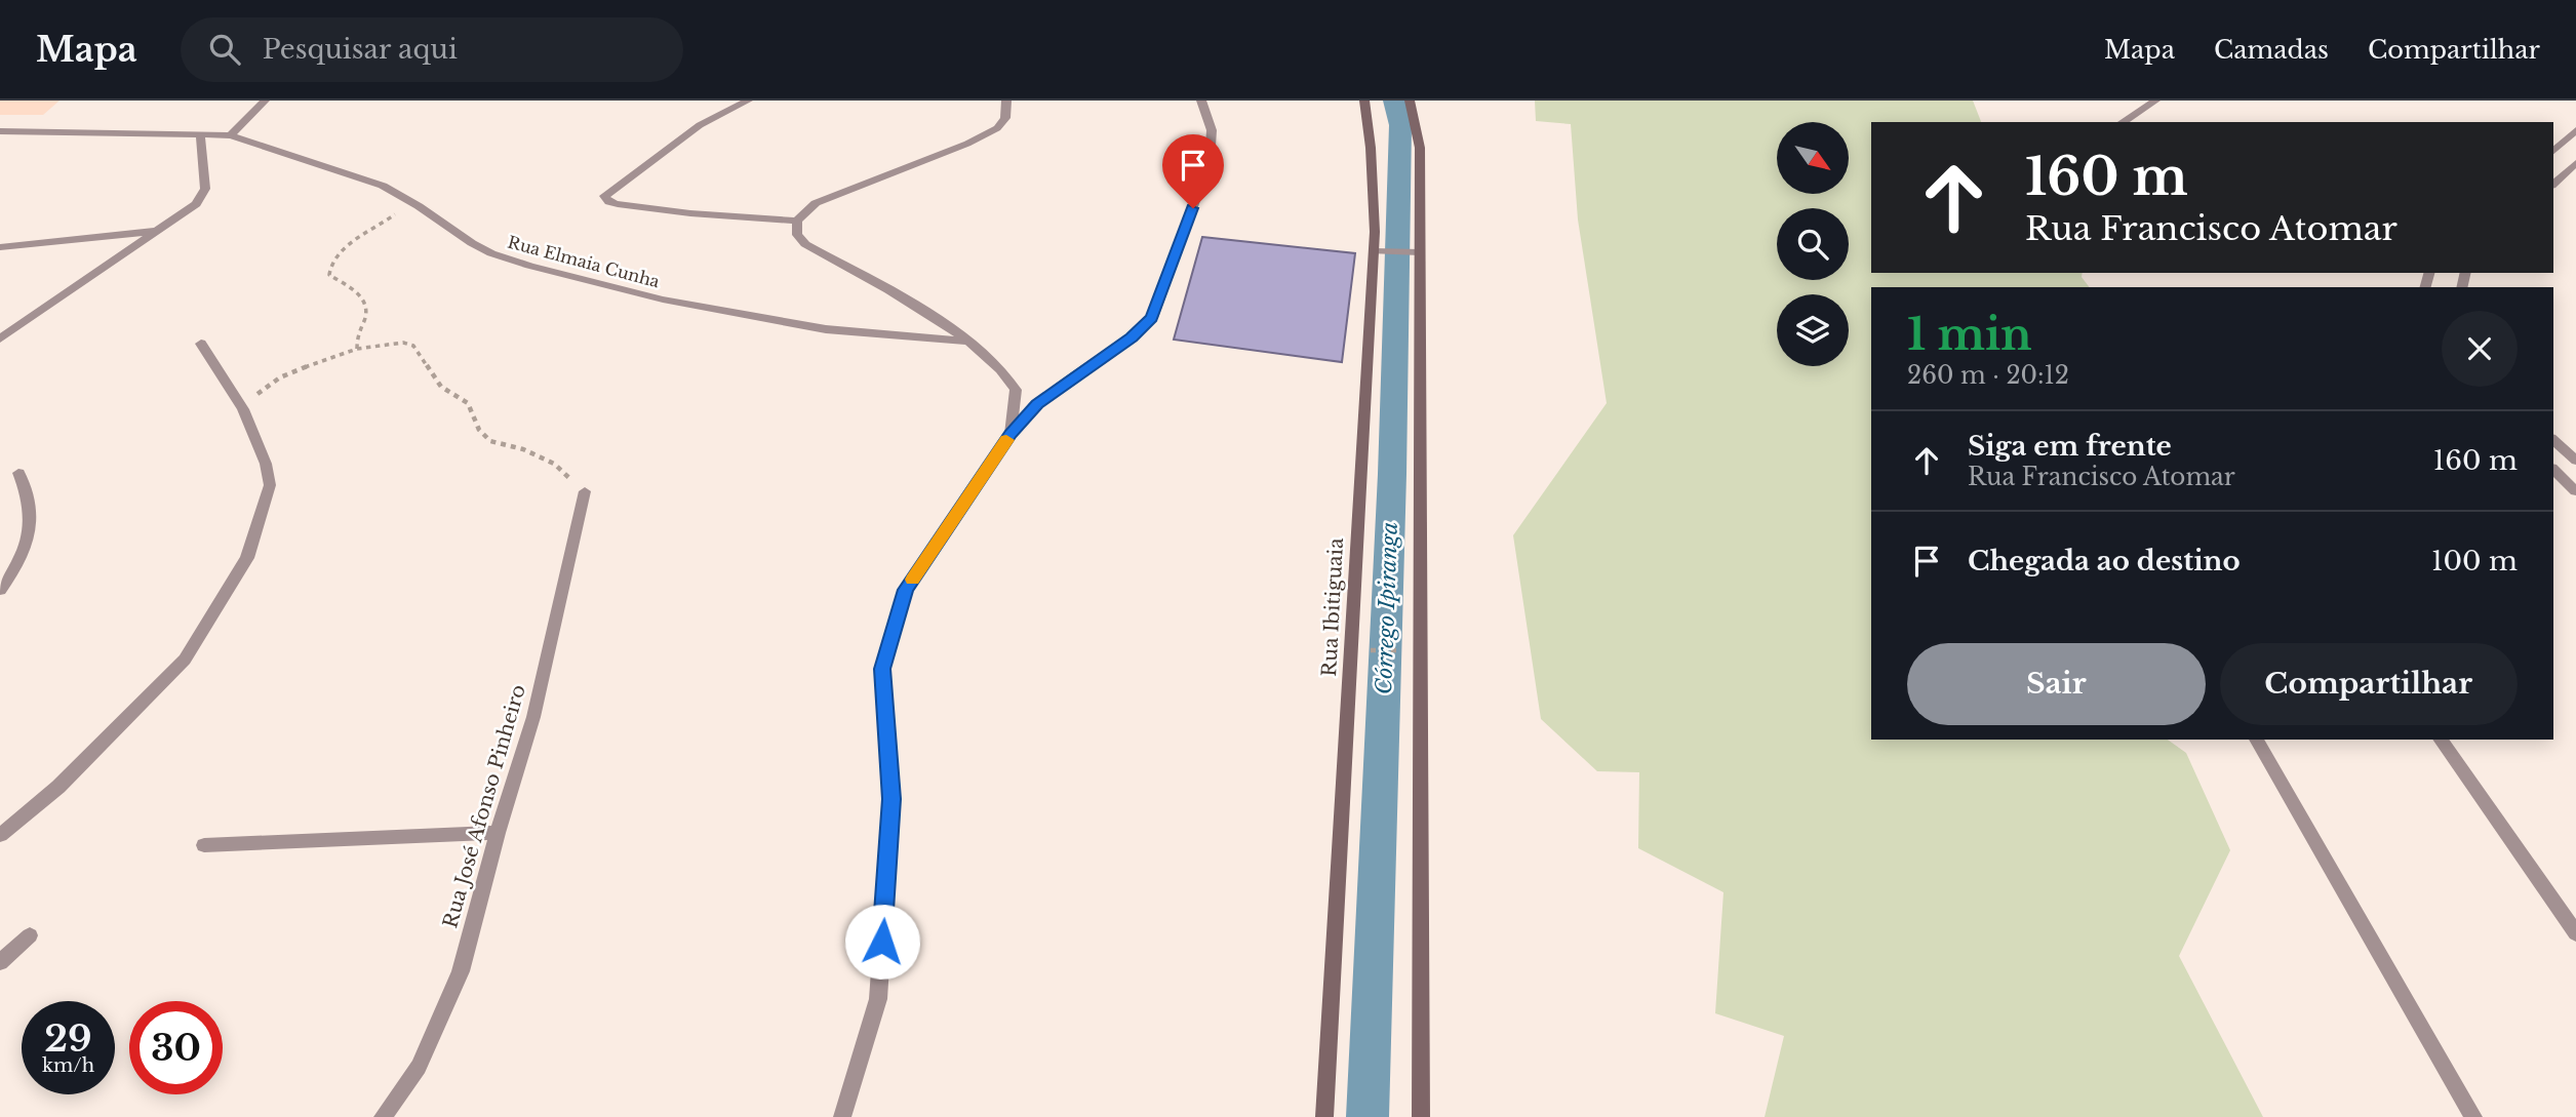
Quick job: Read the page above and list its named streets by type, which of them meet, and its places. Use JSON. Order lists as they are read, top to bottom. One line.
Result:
{"streets":{"main road":["Rua Ibitiguaia"],"street":["Rua Elmaia Cunha","Rua José Afonso Pinheiro"]},"water":["Córrego Ipiranga"],"north":"bottom right","page":{"header":"Mapa","search":"Pesquisar aqui","nav":["Mapa","Camadas","Compartilhar"],"turn":["160 m","Rua Francisco Atomar"],"heading":["1 min","260 m · 20:12"],"list":[{"name":"Siga em frente","note":"Rua Francisco Atomar","value":"160 m"},{"name":"Chegada ao destino","value":"100 m"}],"buttons":["Sair","Compartilhar"],"speed":"29 km/h","limit":"30"}}
